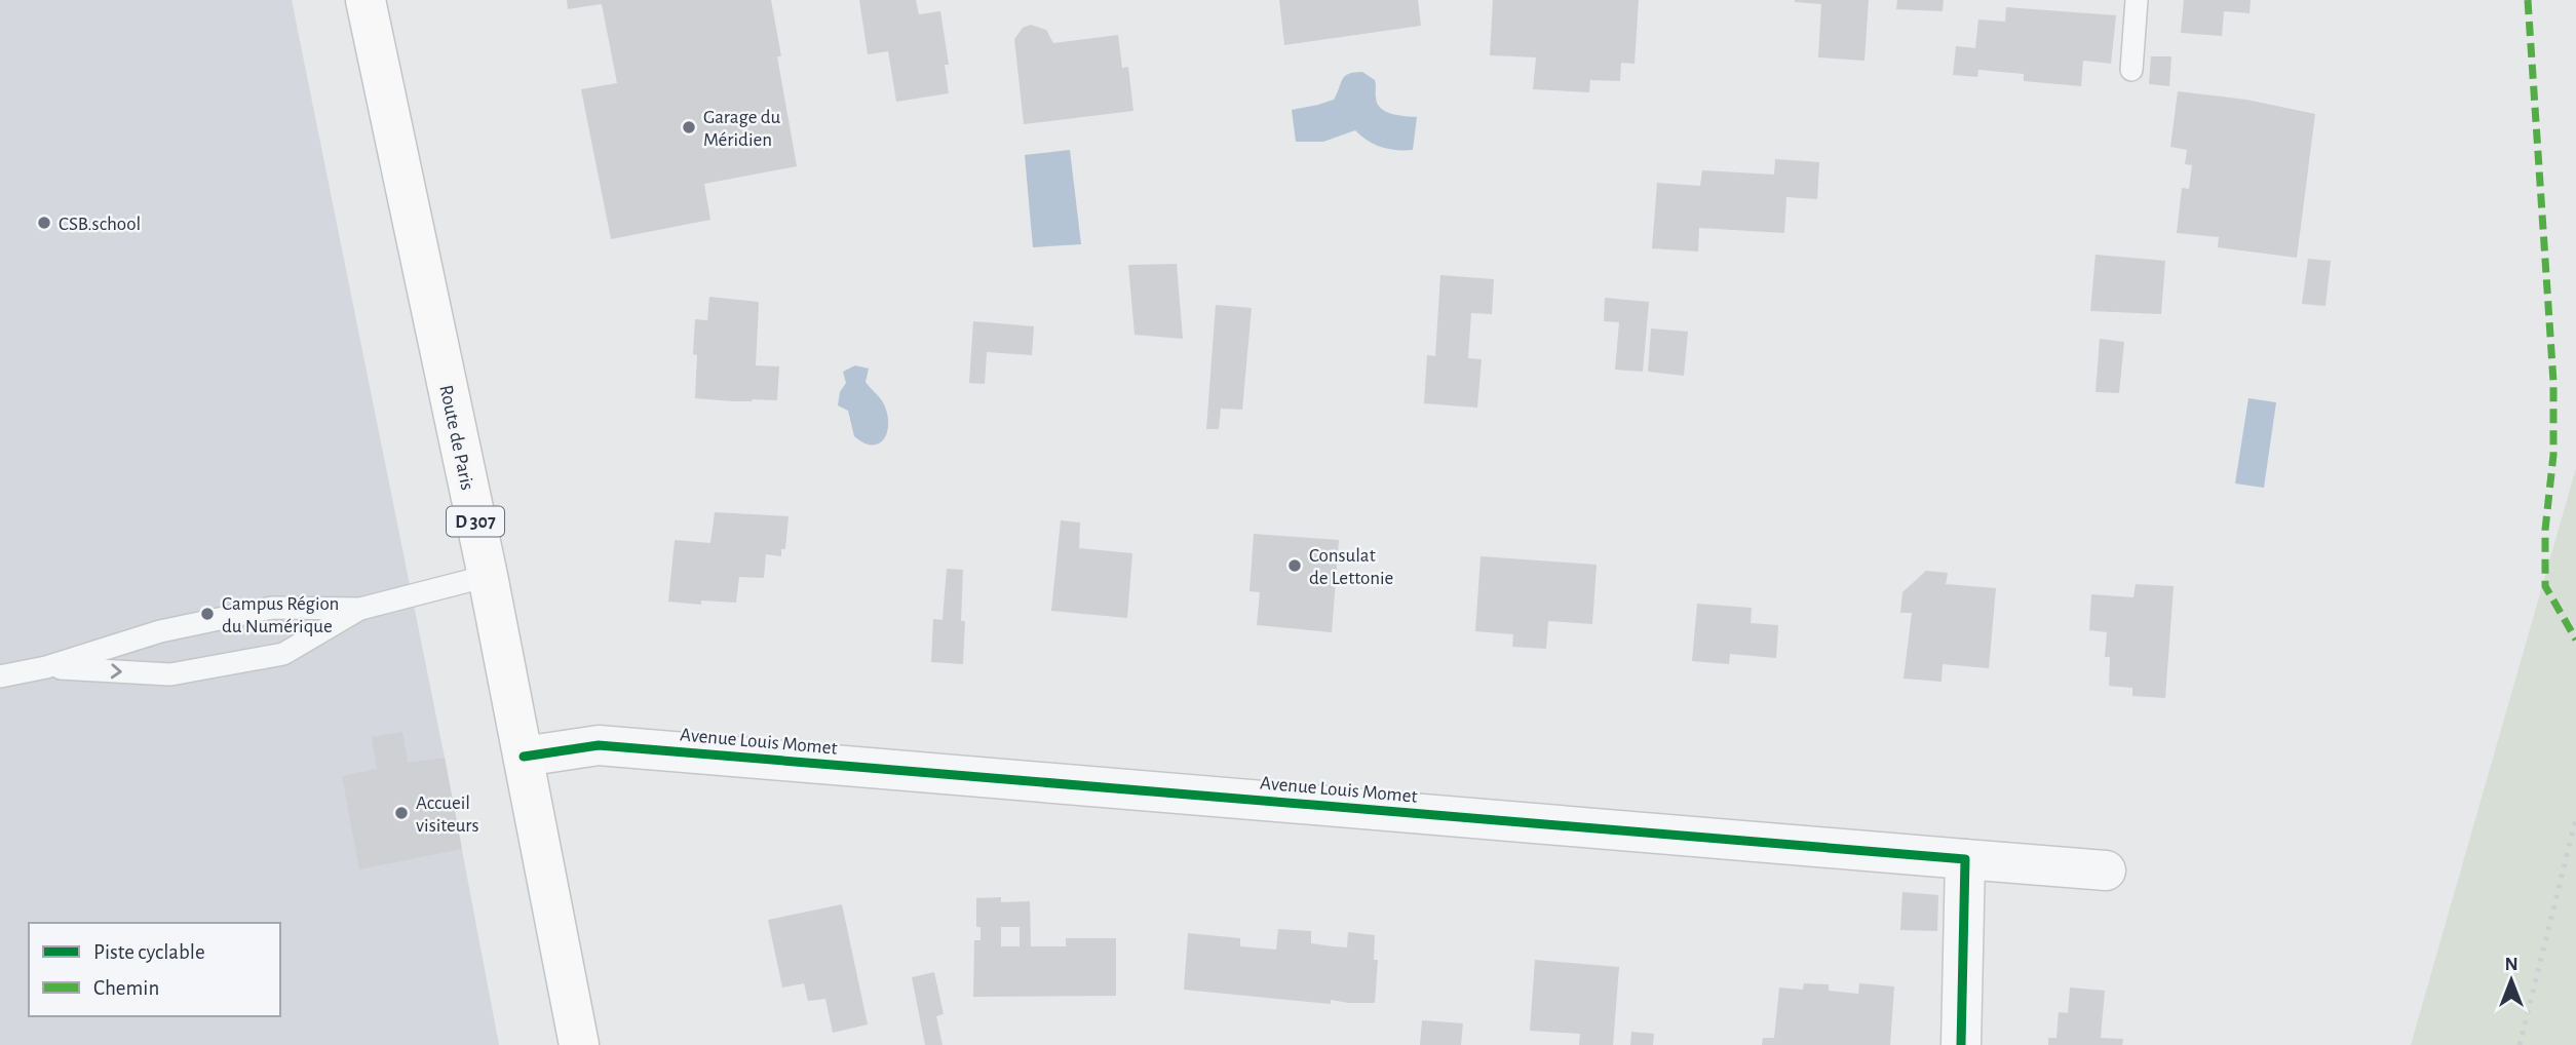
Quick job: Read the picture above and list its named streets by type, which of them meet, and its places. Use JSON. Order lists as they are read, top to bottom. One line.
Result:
{"streets":{"main road":["Route de Paris","D 307"],"street":["Avenue Louis Momet"]},"crossings":[["Route de Paris","Avenue Louis Momet"]],"places":["Garage du Méridien","CSB.school","Consulat de Lettonie","Campus Région du Numérique","Accueil visiteurs"],"legend":["Piste cyclable","Chemin"],"north":"top"}
